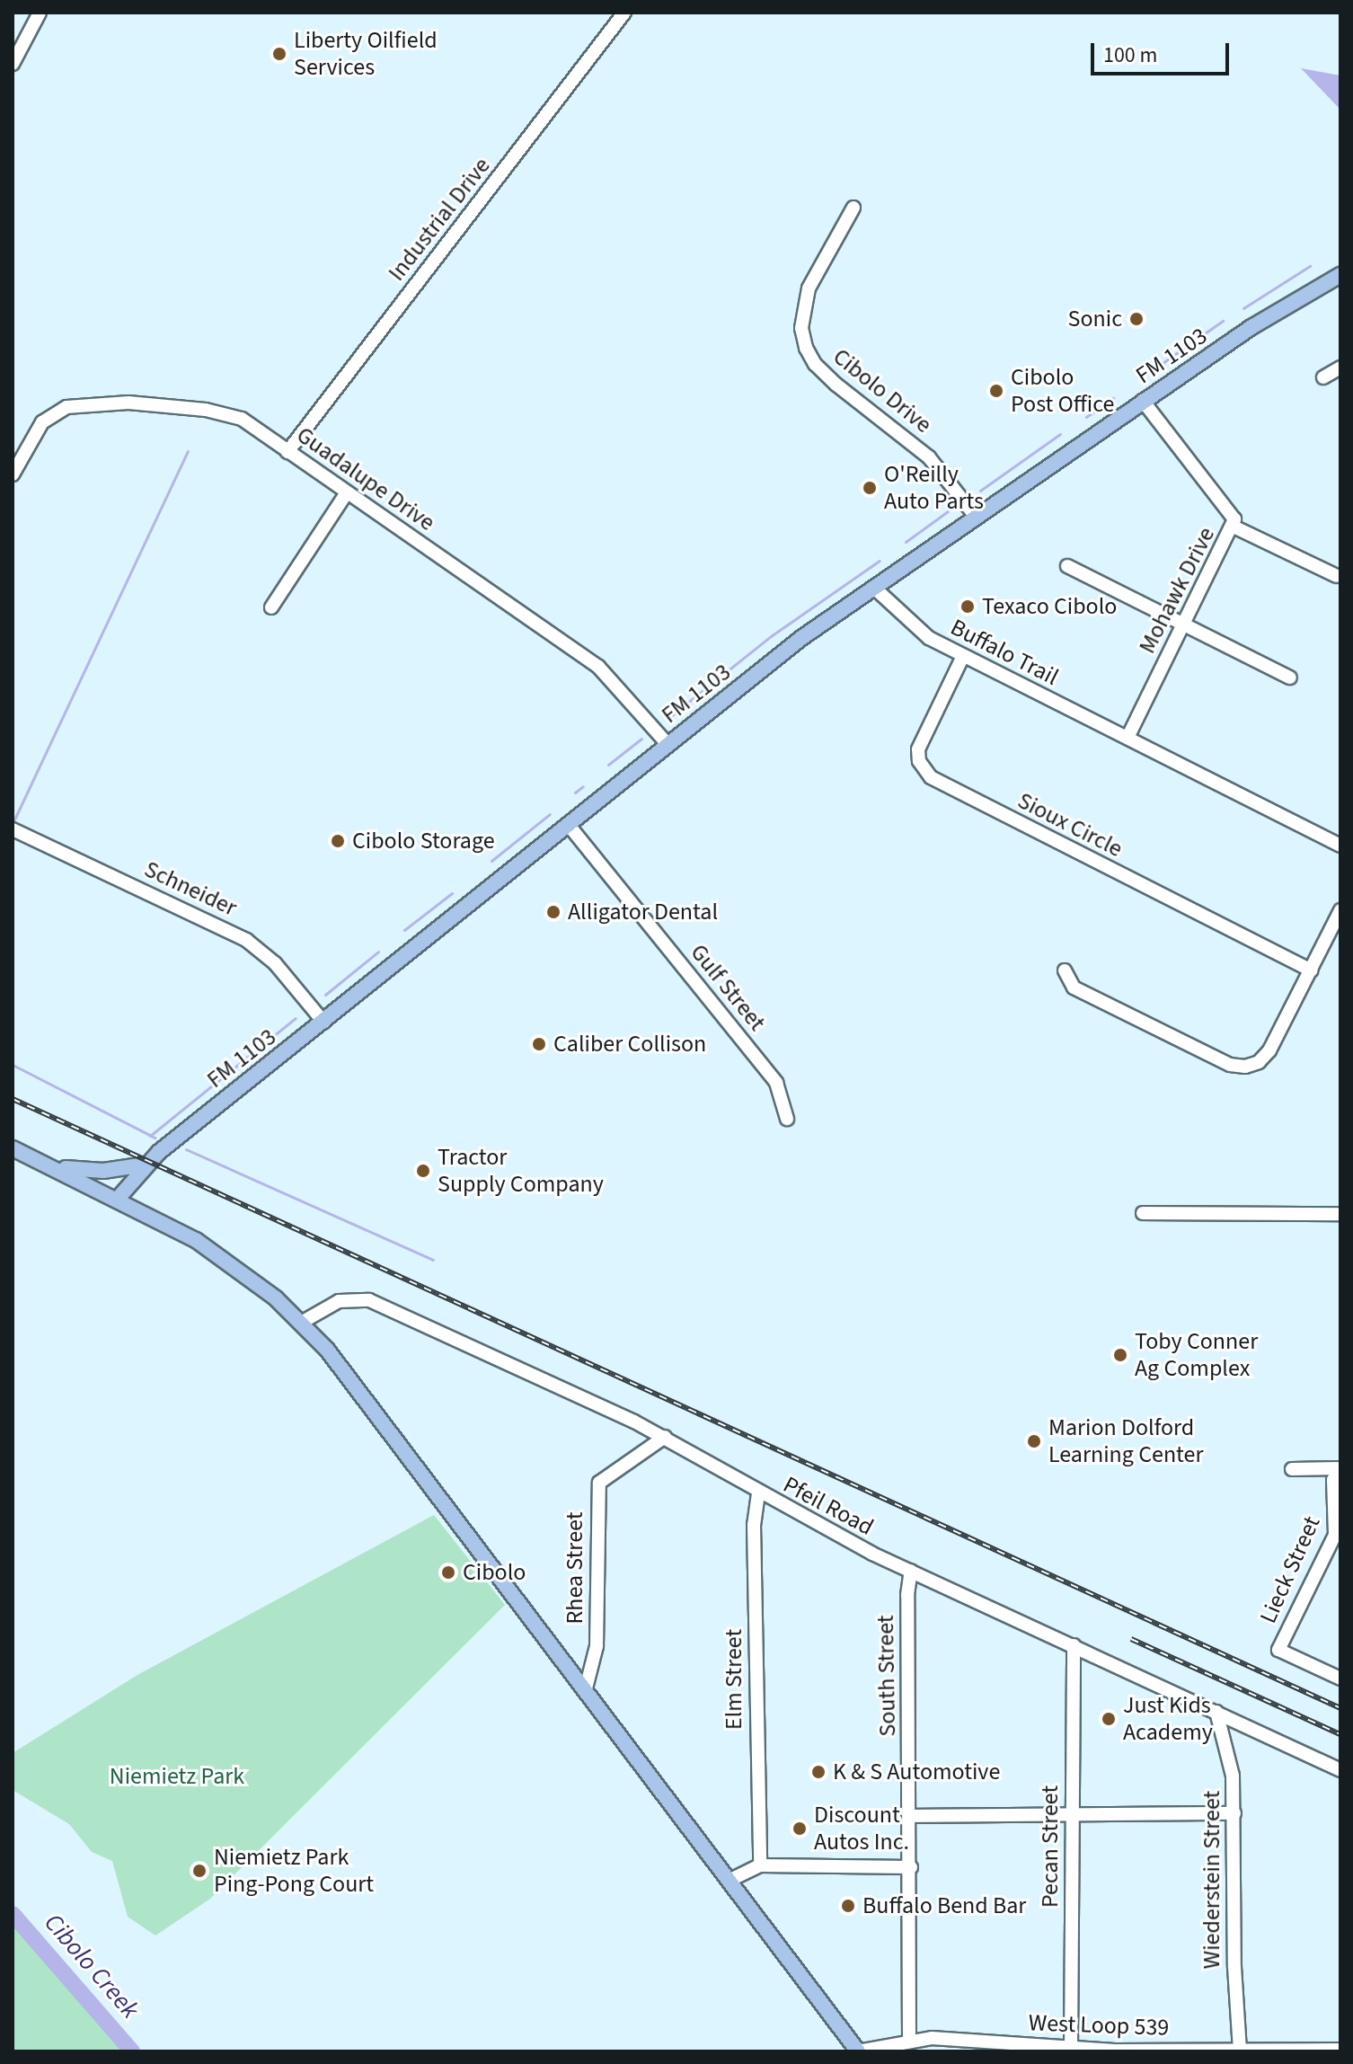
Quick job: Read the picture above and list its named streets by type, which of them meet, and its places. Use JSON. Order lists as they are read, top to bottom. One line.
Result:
{"streets":{"main road":["FM 1103"],"street":["Industrial Drive","Cibolo Drive","Guadalupe Drive","Mohawk Drive","Buffalo Trail","Sioux Circle","Schneider","Gulf Street","Pfeil Road","Rhea Street","Lieck Street","South Street","Elm Street","Pecan Street","Wiederstein Street","West Loop 539"]},"crossings":[["Industrial Drive","Guadalupe Drive"],["FM 1103","Cibolo Drive"],["FM 1103","Guadalupe Drive"],["FM 1103","Mohawk Drive"],["FM 1103","Buffalo Trail"],["FM 1103","Schneider"],["FM 1103","Gulf Street"],["Mohawk Drive","Buffalo Trail"],["Buffalo Trail","Sioux Circle"],["Pfeil Road","Rhea Street"],["Pfeil Road","South Street"],["Pfeil Road","Elm Street"],["Pfeil Road","Pecan Street"],["Pfeil Road","Wiederstein Street"],["South Street","West Loop 539"],["Pecan Street","West Loop 539"],["Wiederstein Street","West Loop 539"]],"water":["Cibolo Creek"],"parks":["Niemietz Park"],"places":["Liberty Oilfield Services","Sonic","Cibolo Post Office","O'Reilly Auto Parts","Texaco Cibolo","Cibolo Storage","Alligator Dental","Caliber Collison","Tractor Supply Company","Toby Conner Ag Complex","Marion Dolford Learning Center","Cibolo","Just Kids Academy","K & S Automotive","Discount Autos Inc.","Niemietz Park Ping-Pong Court","Buffalo Bend Bar"],"scale_bar":"100 m"}
